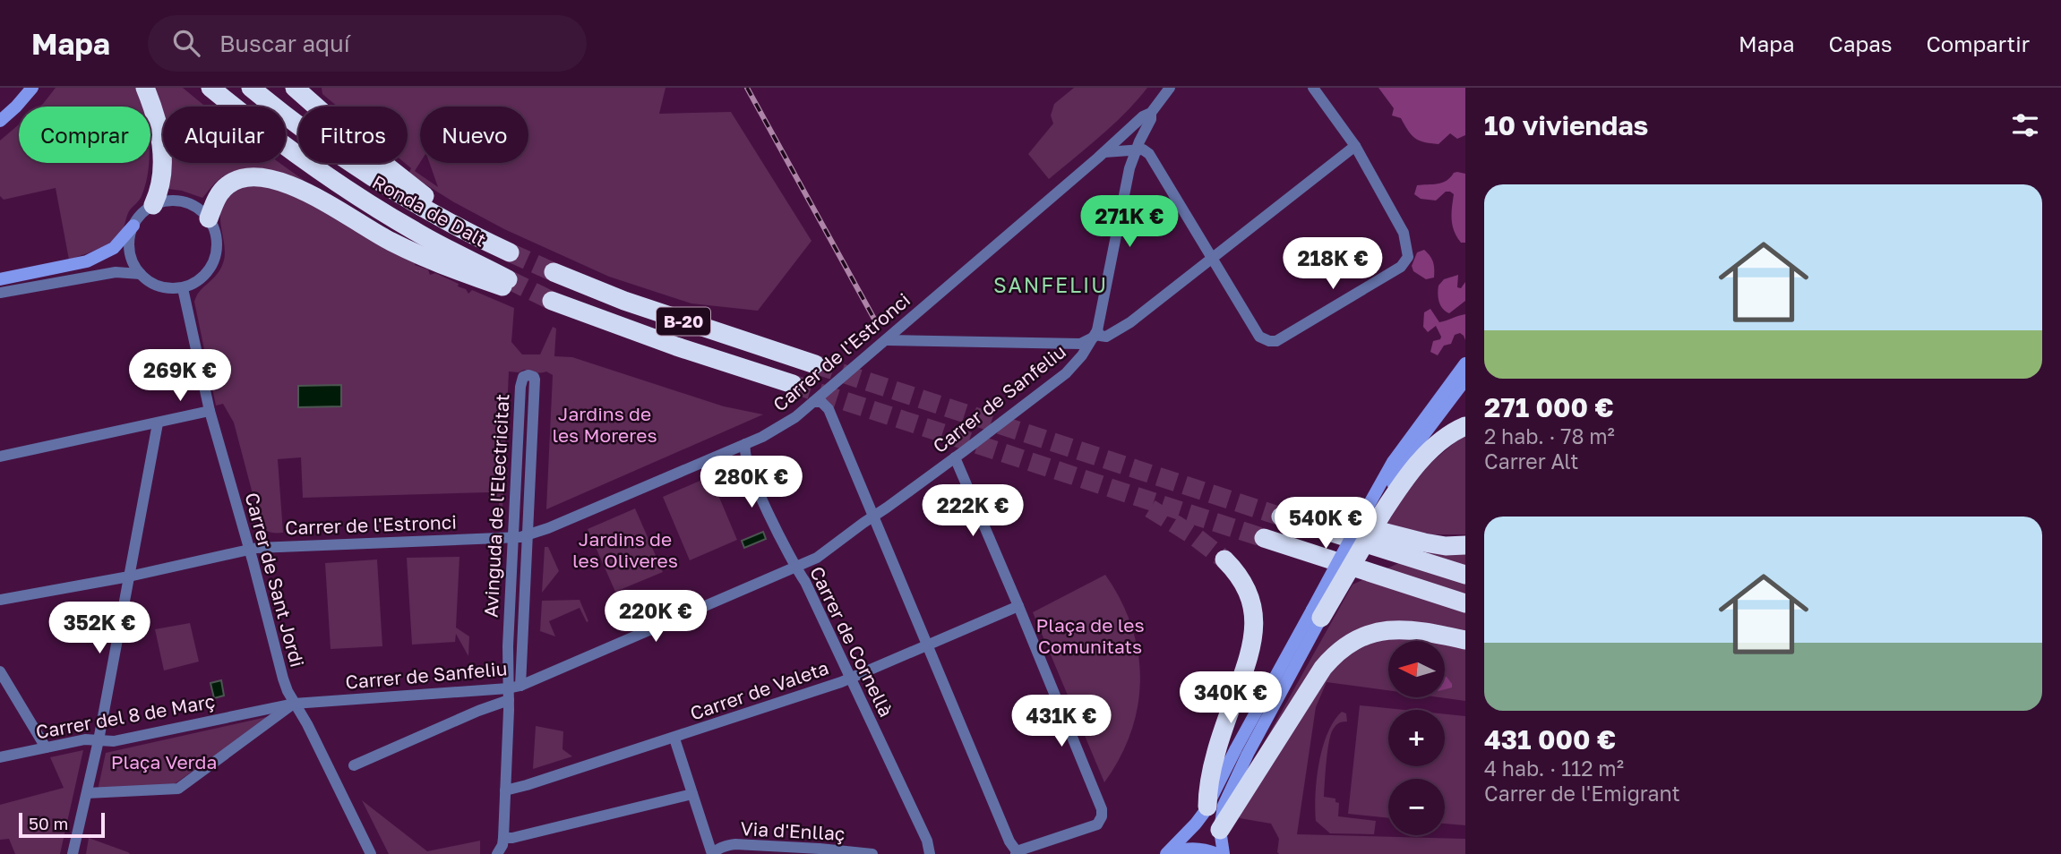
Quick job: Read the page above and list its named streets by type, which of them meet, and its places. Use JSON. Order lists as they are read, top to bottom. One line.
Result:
{"streets":{"highway":["Ronda de Dalt","B-20"],"street":["Carrer de l'Estronci","Carrer de Sanfeliu","Avinguda de l'Electricitat","Carrer de Sant Jordi","Carrer de Cornellà","Carrer de Valeta","Carrer del 8 de Març","Via d'Enllaç"]},"crossings":[["Ronda de Dalt","Carrer de Sant Jordi"],["Carrer de l'Estronci","Avinguda de l'Electricitat"],["Carrer de l'Estronci","Carrer de Sant Jordi"],["Carrer de l'Estronci","Carrer de Cornellà"],["Carrer de Sanfeliu","Avinguda de l'Electricitat"],["Carrer de Sanfeliu","Carrer de Sant Jordi"],["Carrer de Sanfeliu","Carrer de Cornellà"],["Carrer de Sanfeliu","Carrer del 8 de Març"],["Avinguda de l'Electricitat","Carrer de Valeta"],["Carrer de Sant Jordi","Carrer del 8 de Març"],["Carrer de Cornellà","Carrer de Valeta"]],"districts":["SANFELIU"],"parks":["Jardins de les Moreres","Jardins de les Oliveres","Plaça de les Comunitats","Plaça Verda"],"scale_bar":"50 m","north":"left","page":{"header":"Mapa","search":"Buscar aquí","nav":["Mapa","Capas","Compartir"],"heading":"10 viviendas","chip":["Comprar","Alquilar","Filtros","Nuevo"],"list":[{"name":"271 000 €","note":"2 hab. · 78 m² · Carrer Alt"},{"name":"431 000 €","note":"4 hab. · 112 m² · Carrer de l'Emigrant"}],"price":["271K €","218K €","269K €","280K €","222K €","540K €","220K €","352K €","340K €","431K €"],"map_buttons":["+","−"],"scale":"50 m"}}
